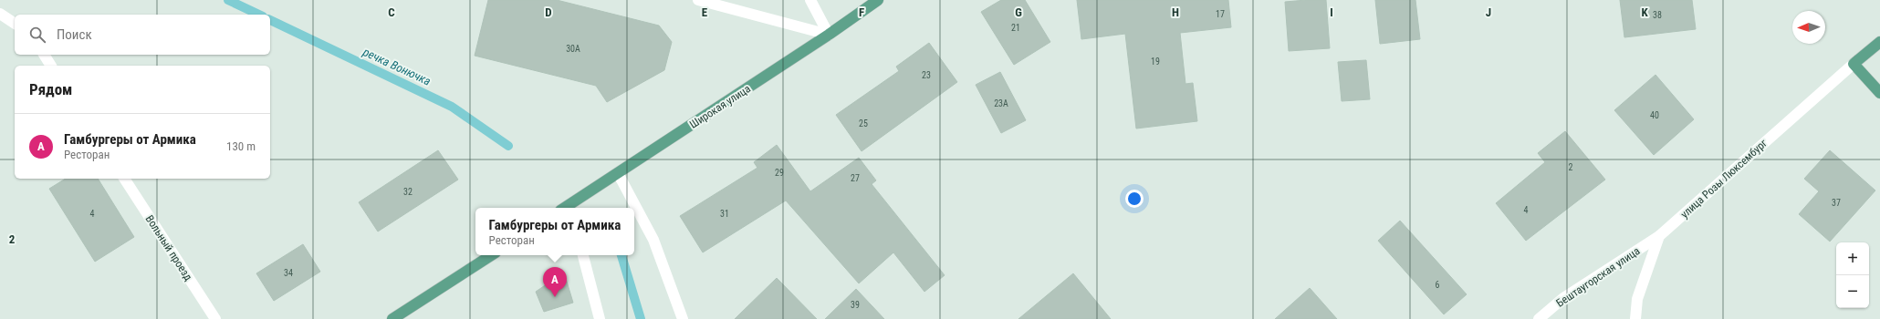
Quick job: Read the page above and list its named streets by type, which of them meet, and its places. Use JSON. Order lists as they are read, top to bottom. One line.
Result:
{"streets":{"main road":["Широкая улица"],"street":["улица Розы Люксембург","Вольный проезд","Бештаугорская улица"]},"crossings":[["улица Розы Люксембург","Бештаугорская улица"]],"water":["речка Вонючка"],"house_numbers":["17","38","21","30А","19","23","23А","40","25","2","29","27","32","37","4","4","31","34","6","39"],"north":"left","page":{"search":"Поиск","heading":"Рядом","list":[{"mark":"A","name":"Гамбургеры от Армика","note":"Ресторан","value":"130 m"}],"popup":["Гамбургеры от Армика","Ресторан"],"map_buttons":["+","−"],"pins":"A"},"grid":{"columns":["C","D","E","F","G","H","I","J","K"],"rows":["2"]}}
